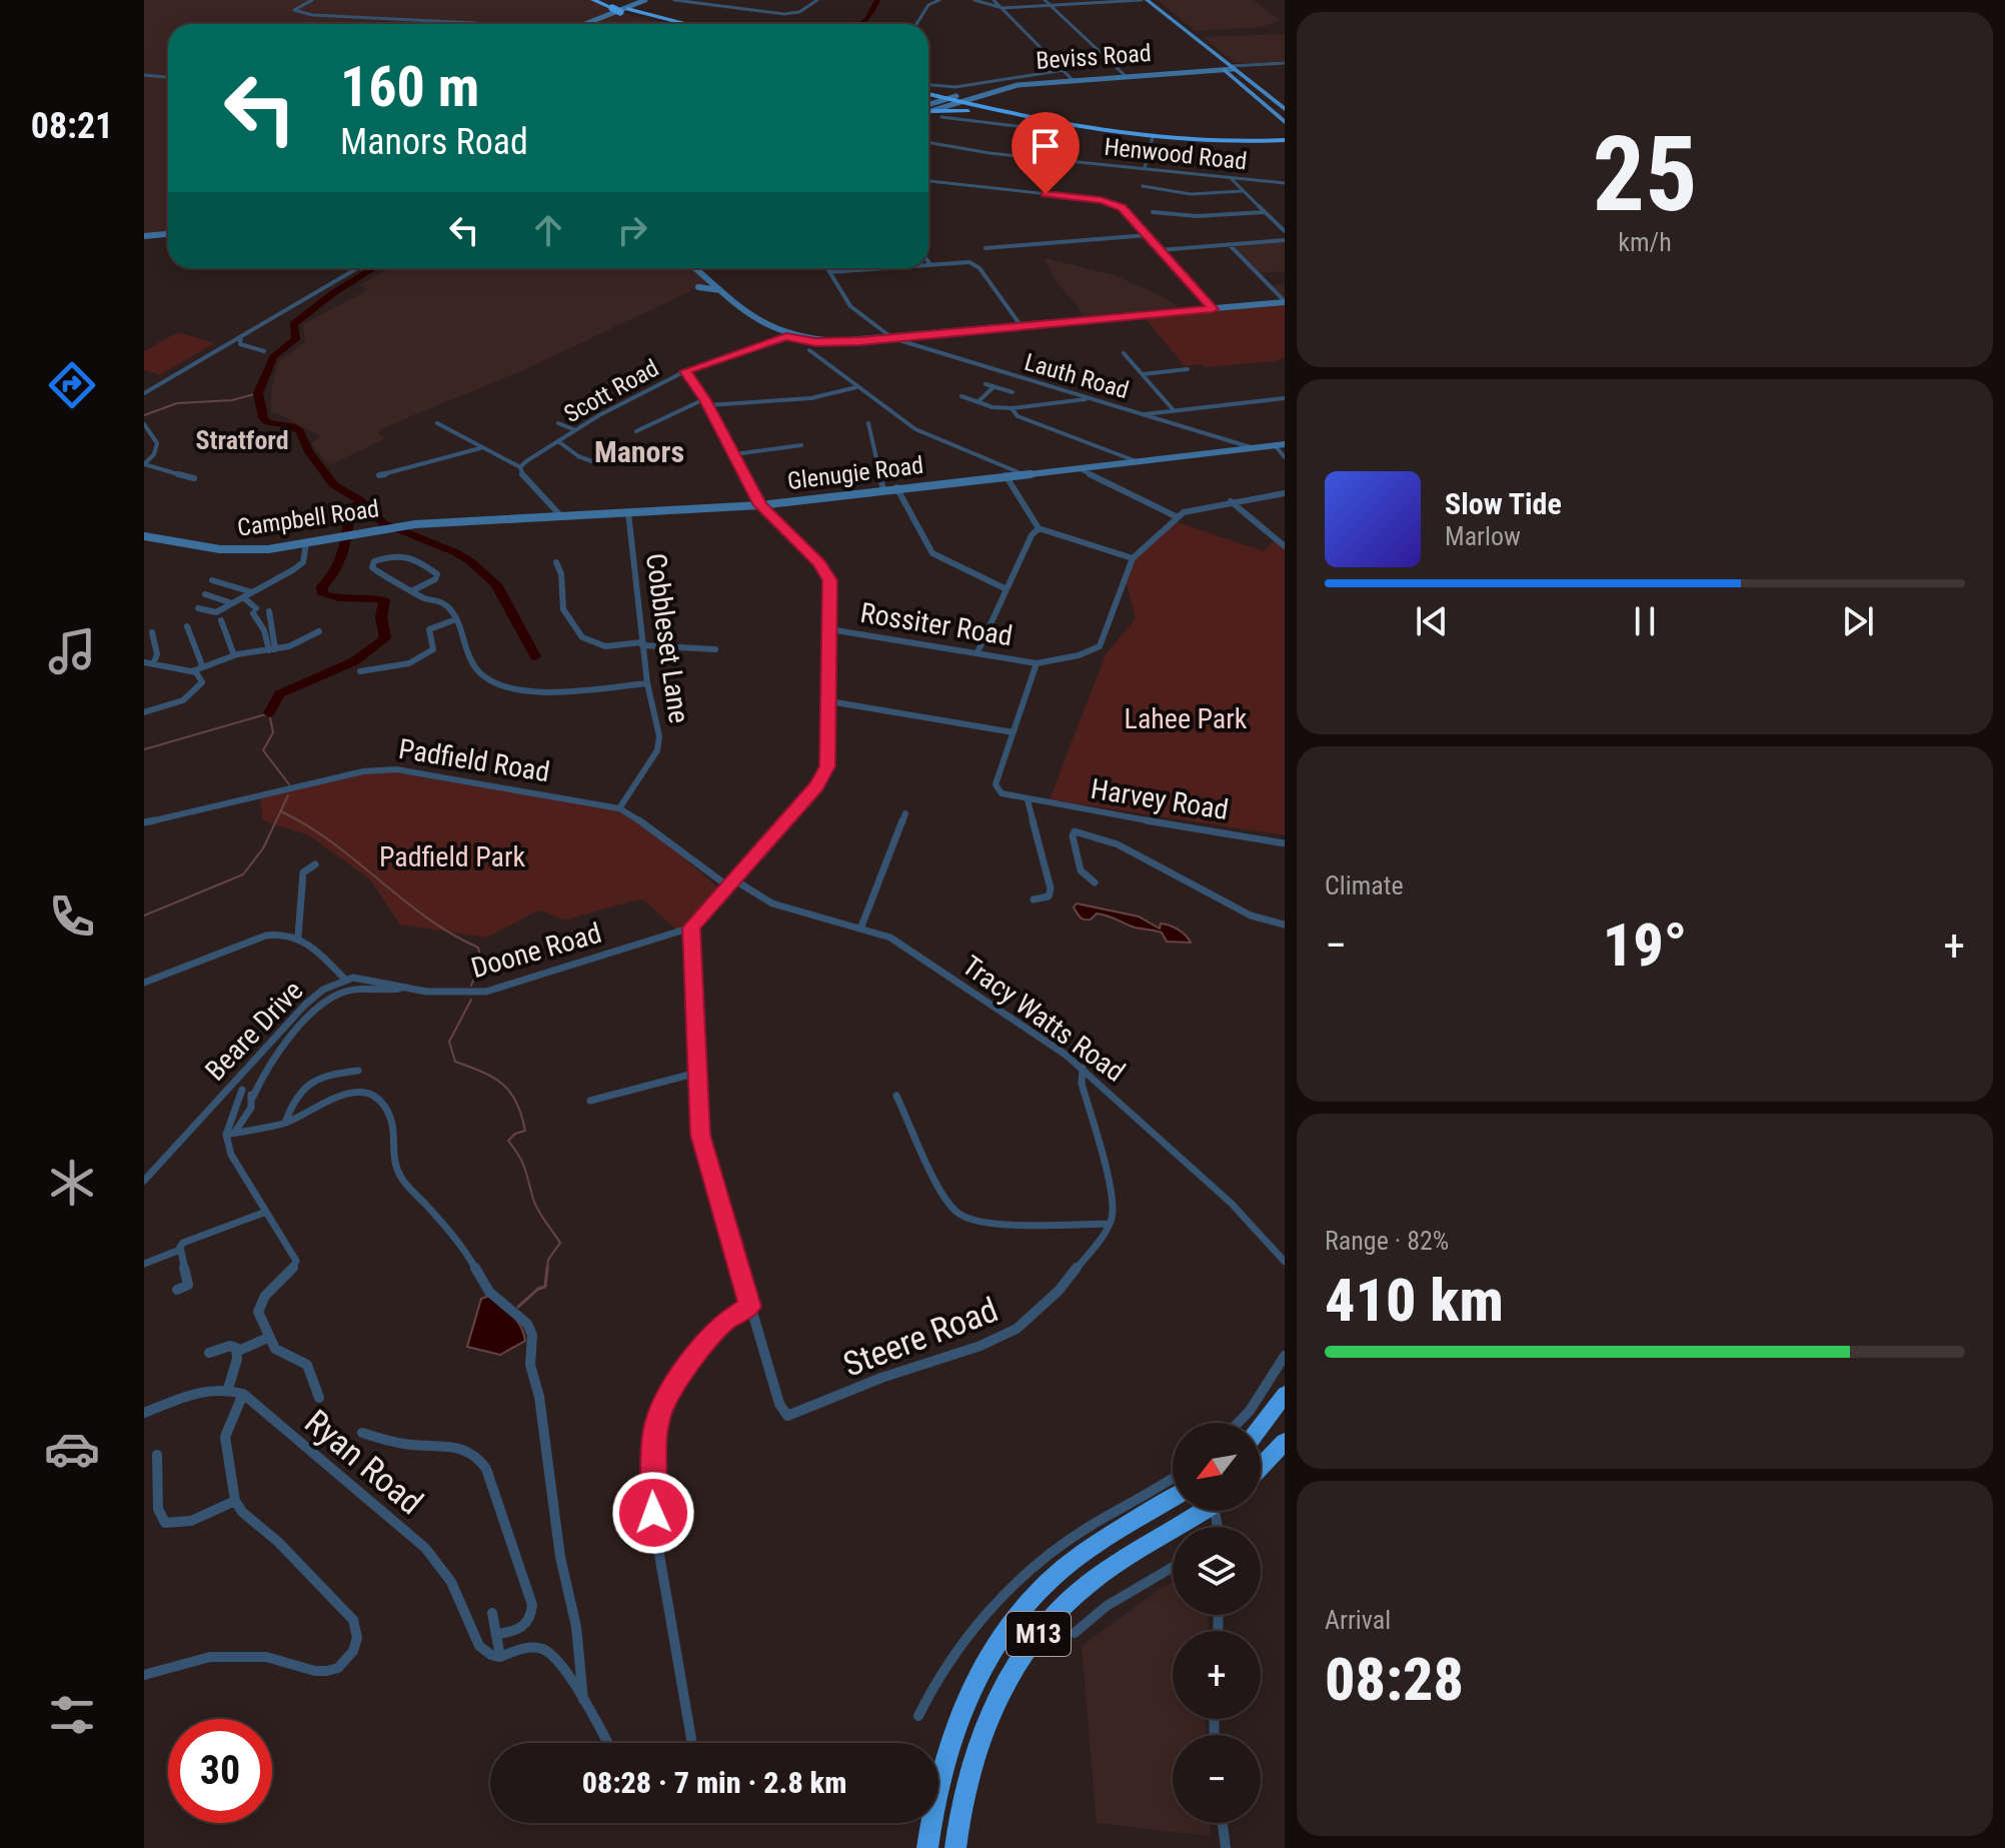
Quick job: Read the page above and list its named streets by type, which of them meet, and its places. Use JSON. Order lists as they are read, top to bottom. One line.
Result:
{"streets":{"highway":["M13"],"street":["Beviss Road","Henwood Road","Lauth Road","Scott Road","Glenugie Road","Campbell Road","Rossiter Road","Cobbleset Lane","Padfield Road","Harvey Road","Doone Road","Tracy Watts Road","Beare Drive","Steere Road","Ryan Road"]},"crossings":[["Lauth Road","Glenugie Road"],["Glenugie Road","Campbell Road"],["Glenugie Road","Cobbleset Lane"],["Cobbleset Lane","Padfield Road"],["Padfield Road","Tracy Watts Road"],["Doone Road","Beare Drive"]],"districts":["Stratford","Manors"],"parks":["Lahee Park","Padfield Park"],"north":"bottom left","page":{"tabs":"08:21","tile":[["25","km/h"],"Climate",["Range · 82%","410 km"],["Arrival","08:28"]],"turn":["160 m","Manors Road"],"song":["Slow Tide","Marlow"],"heat":["−","19°","+"],"map_buttons":["+","−"],"limit":"30","trip":"08:28 · 7 min · 2.8 km"}}
